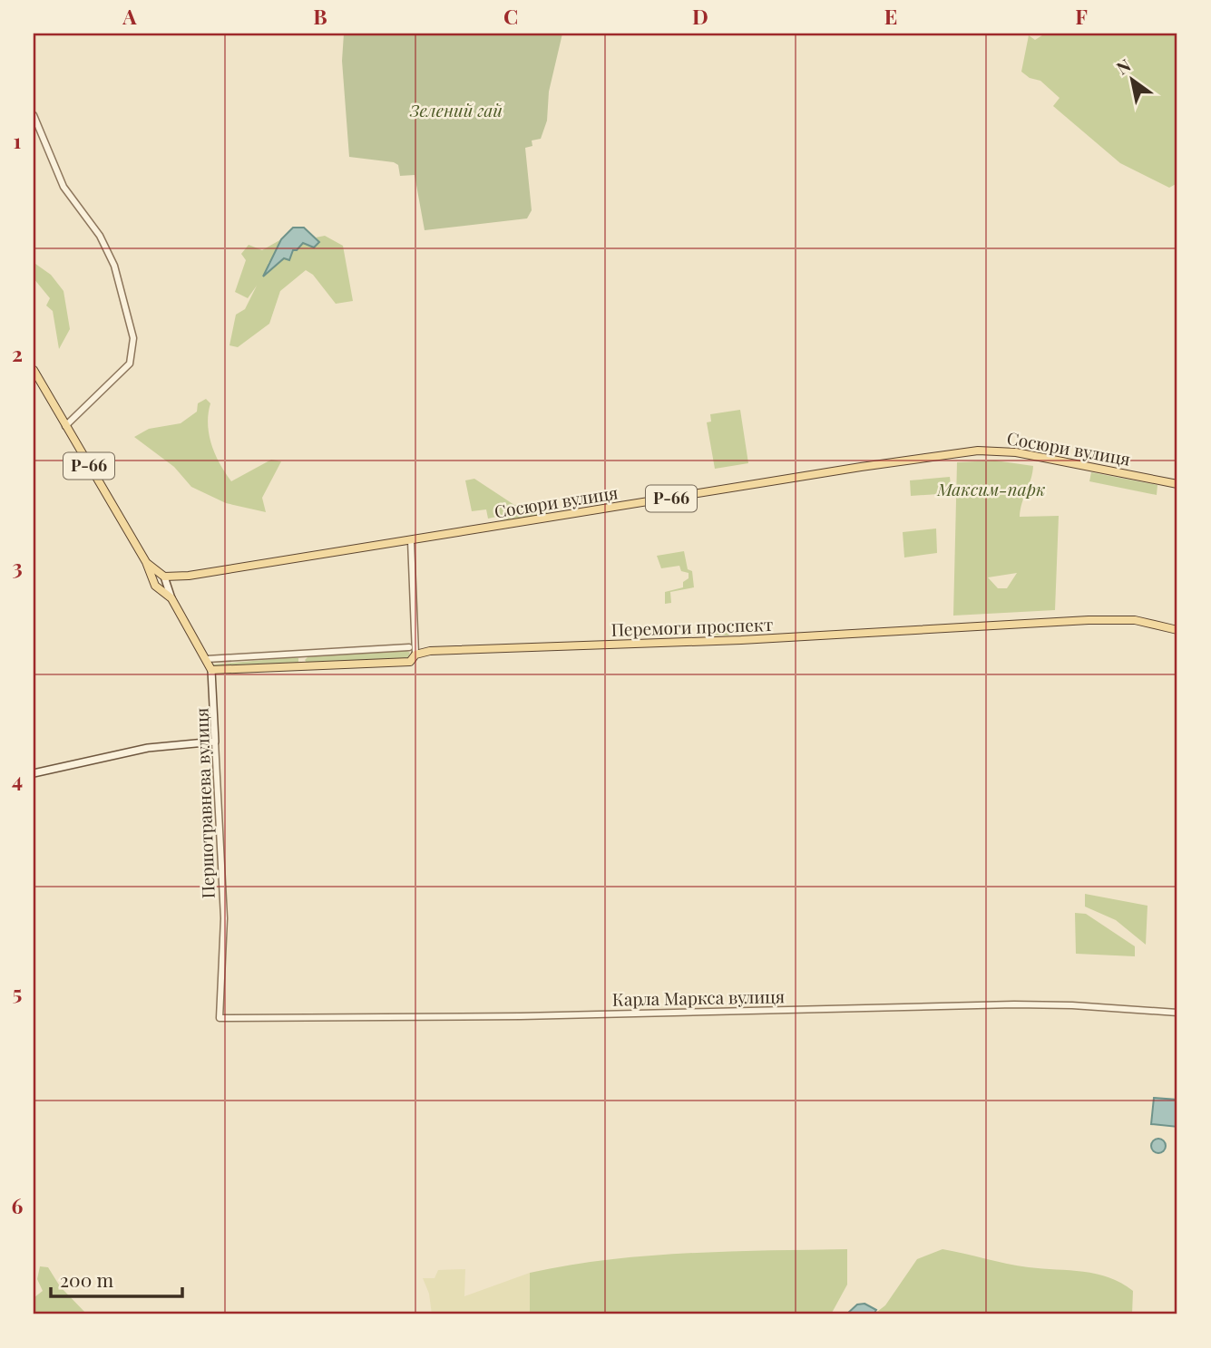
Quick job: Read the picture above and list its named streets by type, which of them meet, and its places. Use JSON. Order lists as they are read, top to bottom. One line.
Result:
{"streets":{"main road":["Сосюри вулиця","Р-66","Перемоги проспект","Першотравнева вулиця"],"street":["Карла Маркса вулиця"]},"crossings":[["Сосюри вулиця","Першотравнева вулиця"],["Перемоги проспект","Першотравнева вулиця"],["Першотравнева вулиця","Карла Маркса вулиця"]],"parks":["Зелений гай","Максим-парк"],"scale_bar":"200 m","north":"top left","grid":{"columns":["A","B","C","D","E","F"],"rows":["1","2","3","4","5","6"]}}
